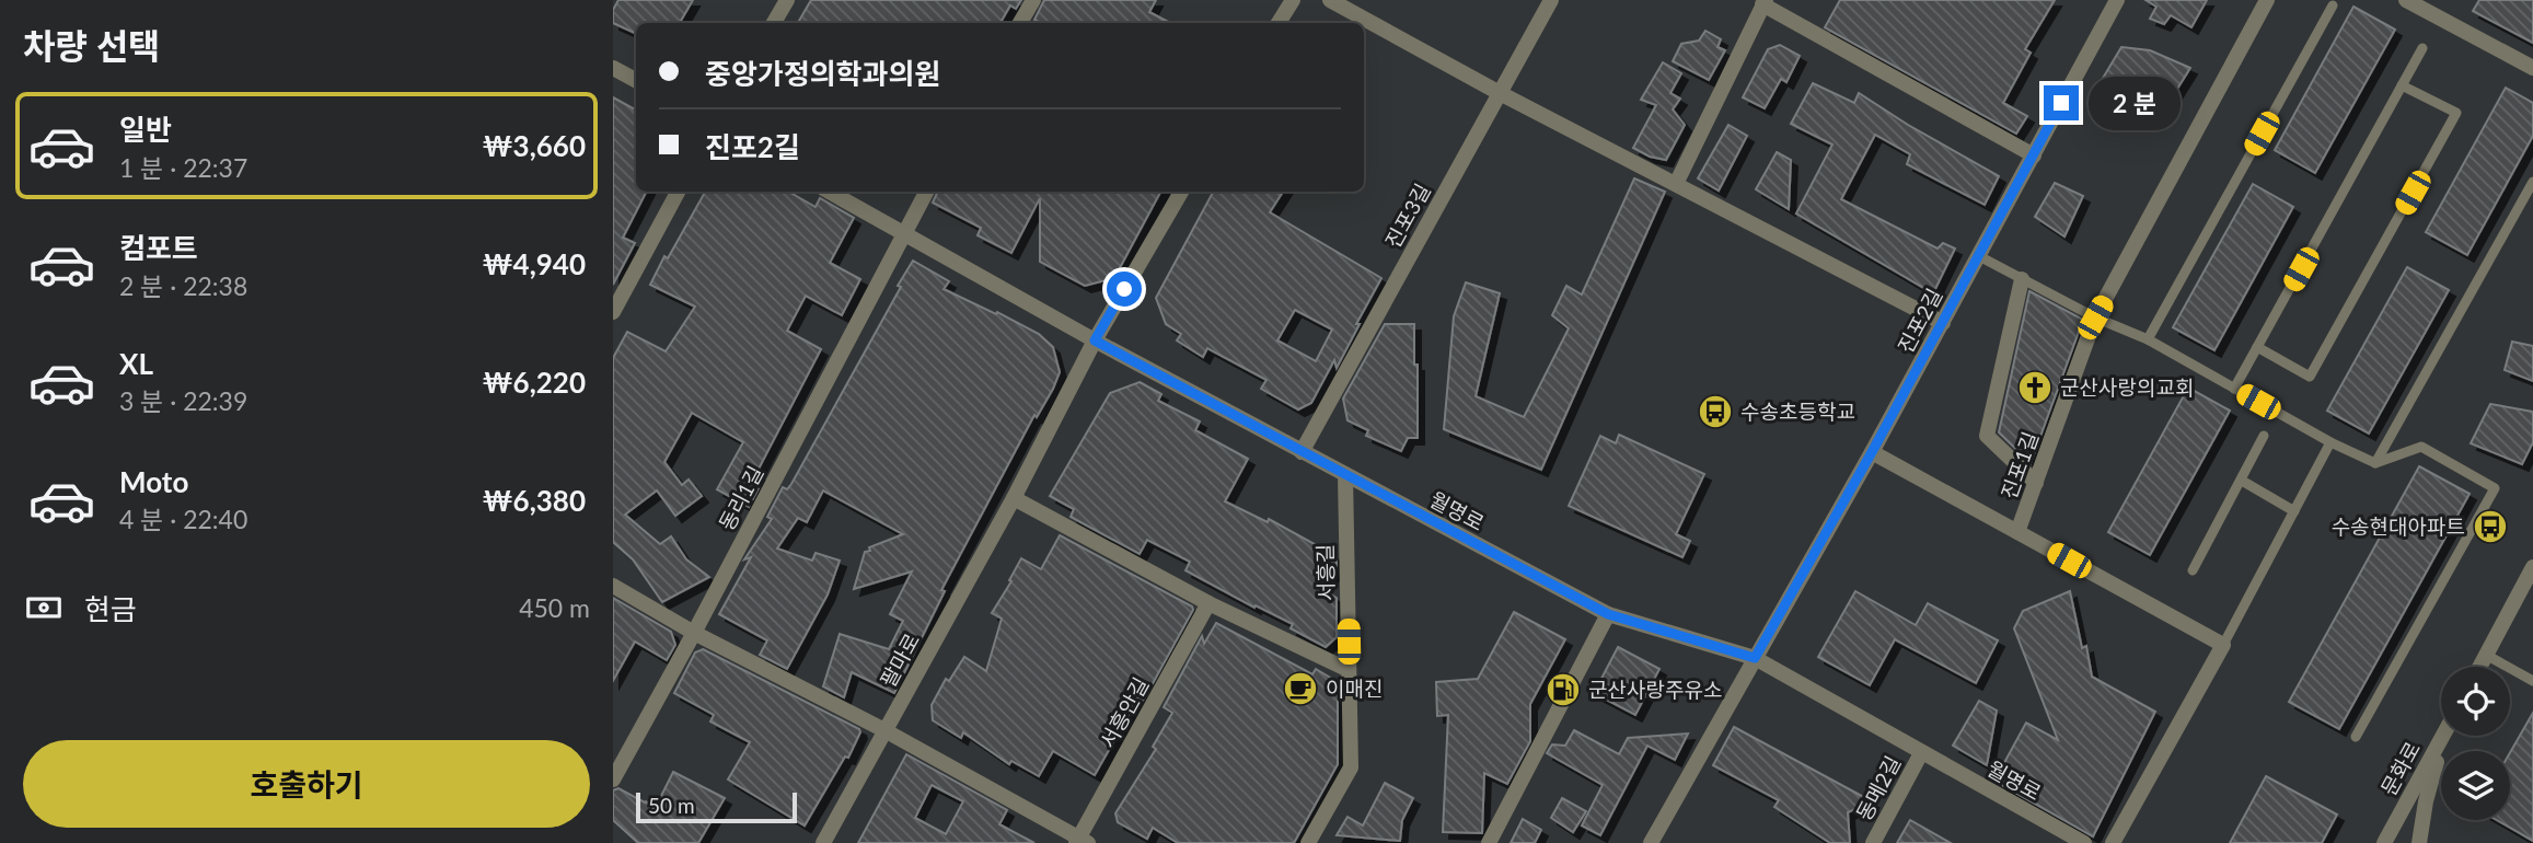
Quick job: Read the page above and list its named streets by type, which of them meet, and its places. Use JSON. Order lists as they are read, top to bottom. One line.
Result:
{"streets":{"street":["진포3길","진포2길","진포1길","동리1길","월명로","서흥길","팔마로","서흥안길","문화로","동메2길"]},"crossings":[["진포3길","월명로"],["진포2길","월명로"],["동리1길","월명로"],["월명로","서흥길"],["월명로","팔마로"],["월명로","동메2길"]],"places":{"church":["군산사랑의교회"],"bus stop":["수송초등학교","수송현대아파트"],"cafe":["이매진"],"fuel station":["군산사랑주유소"]},"scale_bar":"50 m","page":{"heading":"차량 선택","banner":["중앙가정의학과의원","진포2길"],"bubble":"2 분","list":[{"name":"일반","note":"1 분 · 22:37","value":"₩3,660"},{"name":"컴포트","note":"2 분 · 22:38","value":"₩4,940"},{"name":"XL","note":"3 분 · 22:39","value":"₩6,220"},{"name":"Moto","note":"4 분 · 22:40","value":"₩6,380"}],"pay":["현금","450 m"],"buttons":"호출하기","scale":"50 m"}}
